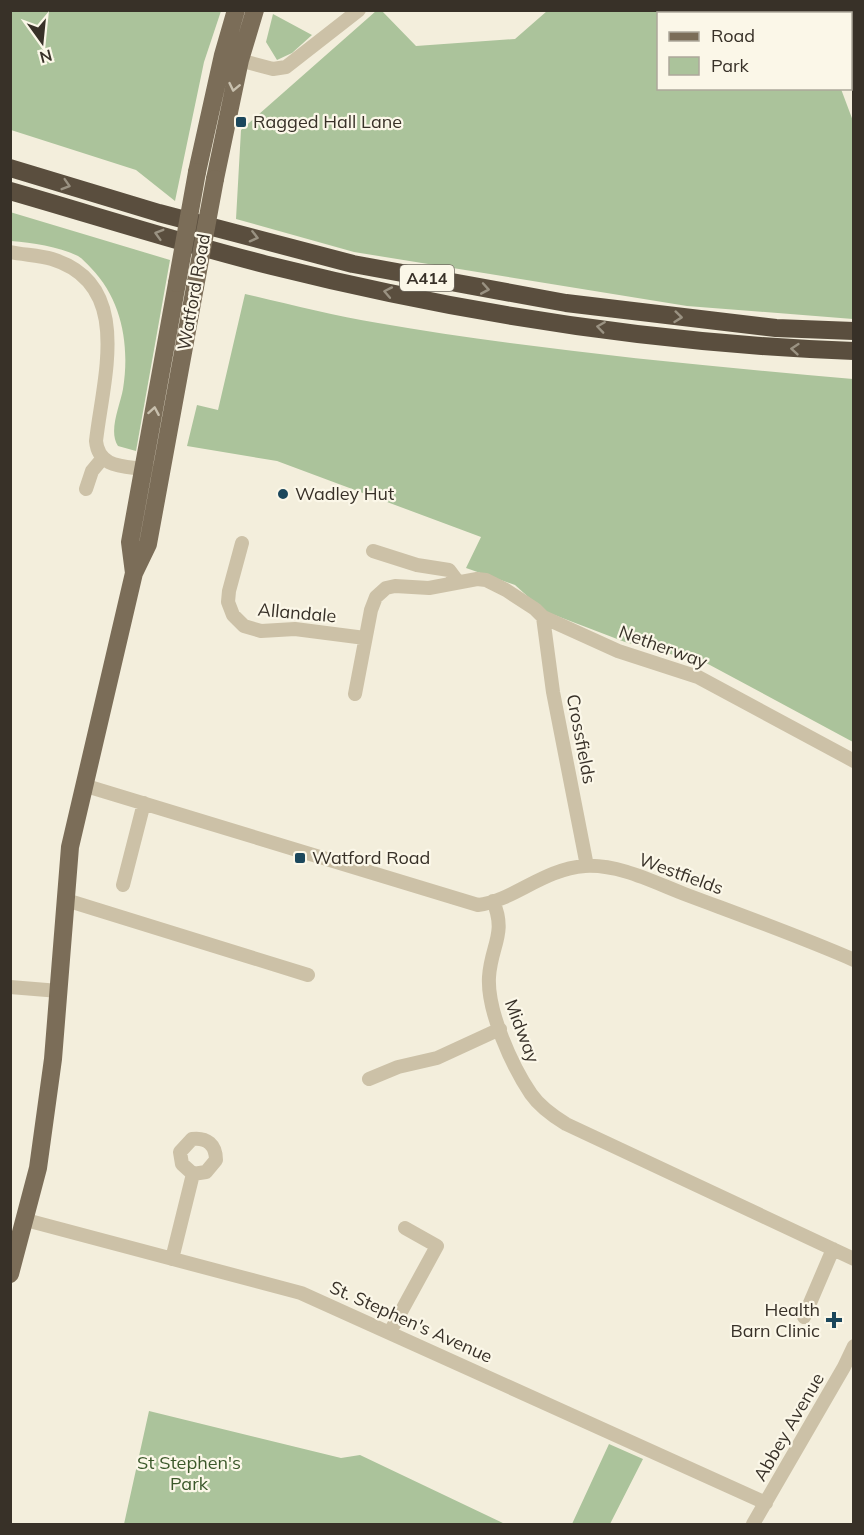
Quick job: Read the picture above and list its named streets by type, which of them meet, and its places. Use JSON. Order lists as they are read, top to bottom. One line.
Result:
{"streets":{"highway":["A414"],"main road":["Watford Road"],"street":["Allandale","Netherway","Crossfields","Westfields","Midway","St. Stephen's Avenue","Abbey Avenue"]},"crossings":[["Watford Road","St. Stephen's Avenue"],["Netherway","Crossfields"],["Crossfields","Westfields"],["Westfields","Midway"],["St. Stephen's Avenue","Abbey Avenue"]],"parks":["St Stephen's Park"],"places":{"transit":["Ragged Hall Lane","Watford Road"],"other":["Wadley Hut"],"health":["Health Barn Clinic"]},"legend":["Road","Park"],"north":"bottom"}
